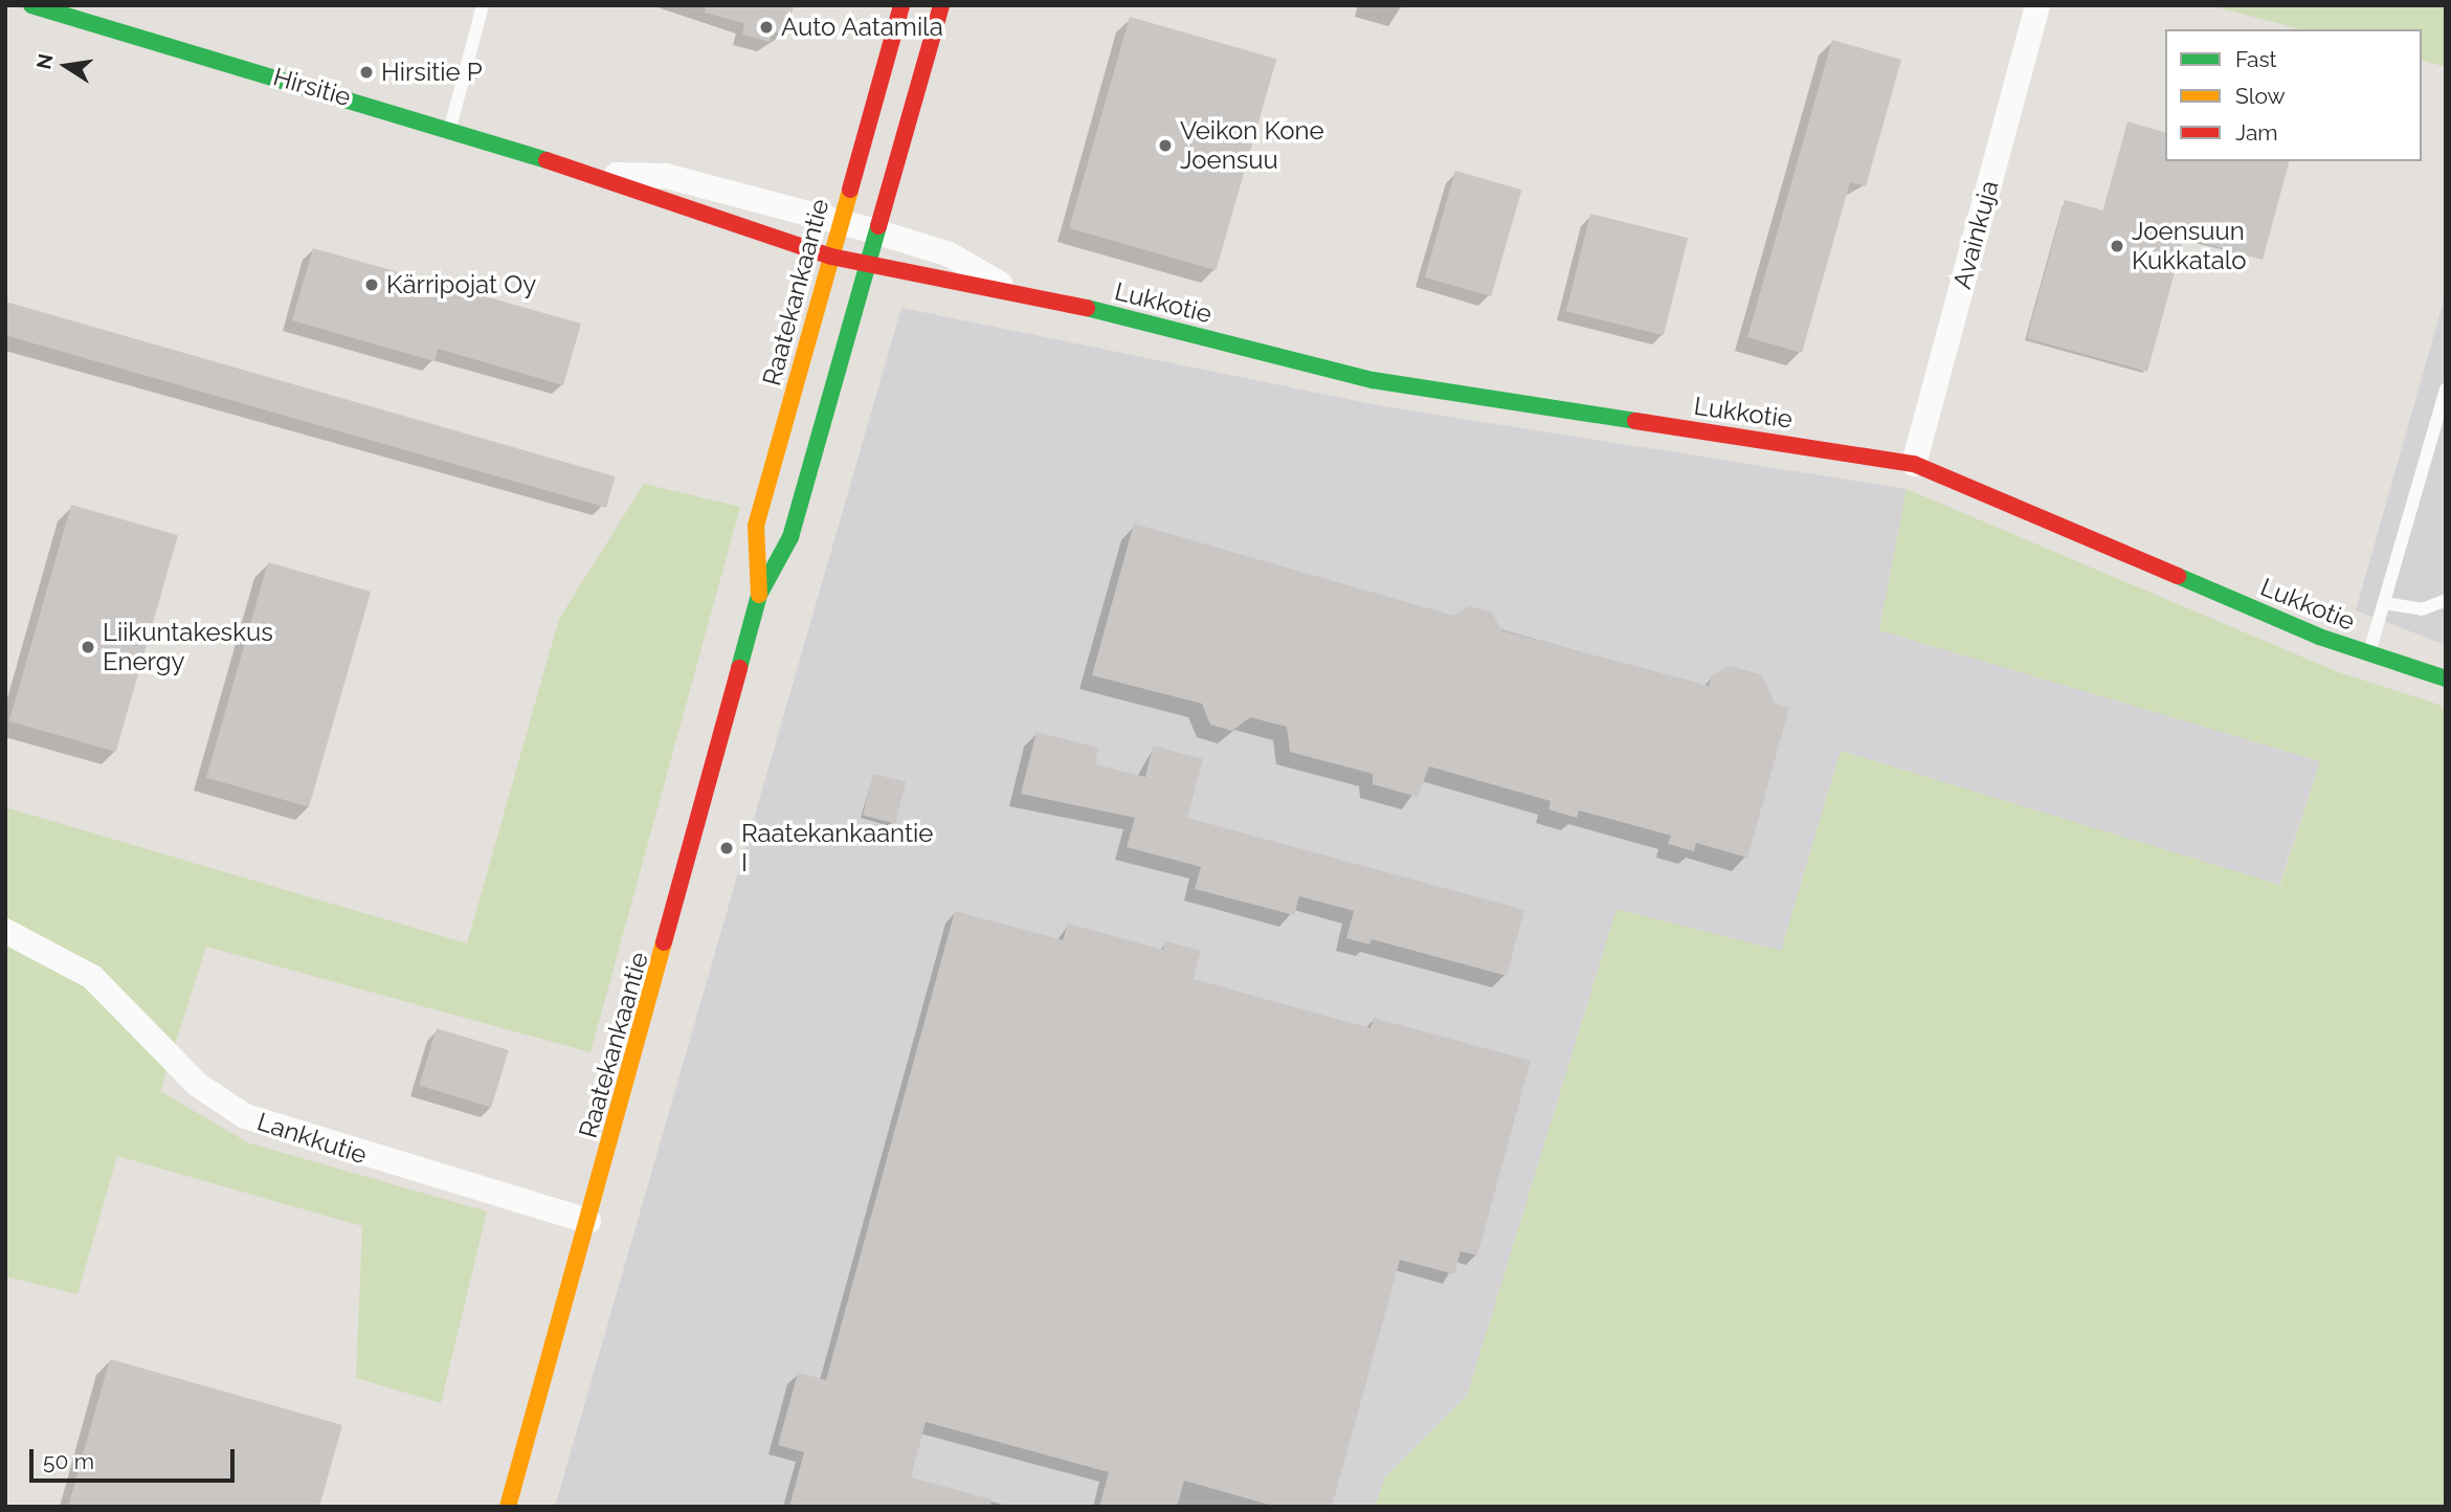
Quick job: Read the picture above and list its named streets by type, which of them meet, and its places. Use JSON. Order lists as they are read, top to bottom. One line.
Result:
{"streets":{"street":["Hirsitie","Avainkuja","Raatekankaantie","Lukkotie","Lankkutie"]},"crossings":[["Hirsitie","Raatekankaantie"],["Hirsitie","Lukkotie"],["Avainkuja","Lukkotie"],["Raatekankaantie","Lukkotie"],["Raatekankaantie","Lankkutie"]],"places":["Auto Aatamila","Hirsitie P","Veikon Kone Joensuu","Joensuun Kukkatalo","Kärripojat Oy","Liikuntakeskus Energy","Raatekankaantie I"],"legend":["Fast","Slow","Jam"],"scale_bar":"50 m","north":"left"}
